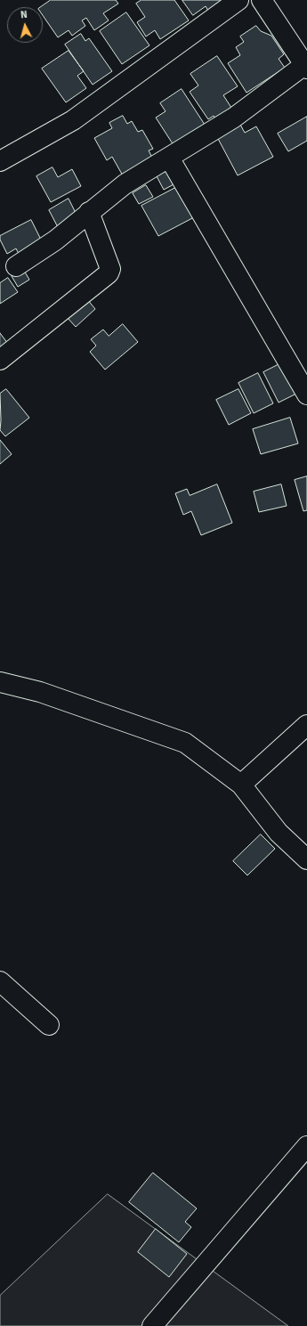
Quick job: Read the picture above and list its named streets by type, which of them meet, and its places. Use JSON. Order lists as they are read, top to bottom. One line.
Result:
{"north":"top"}
